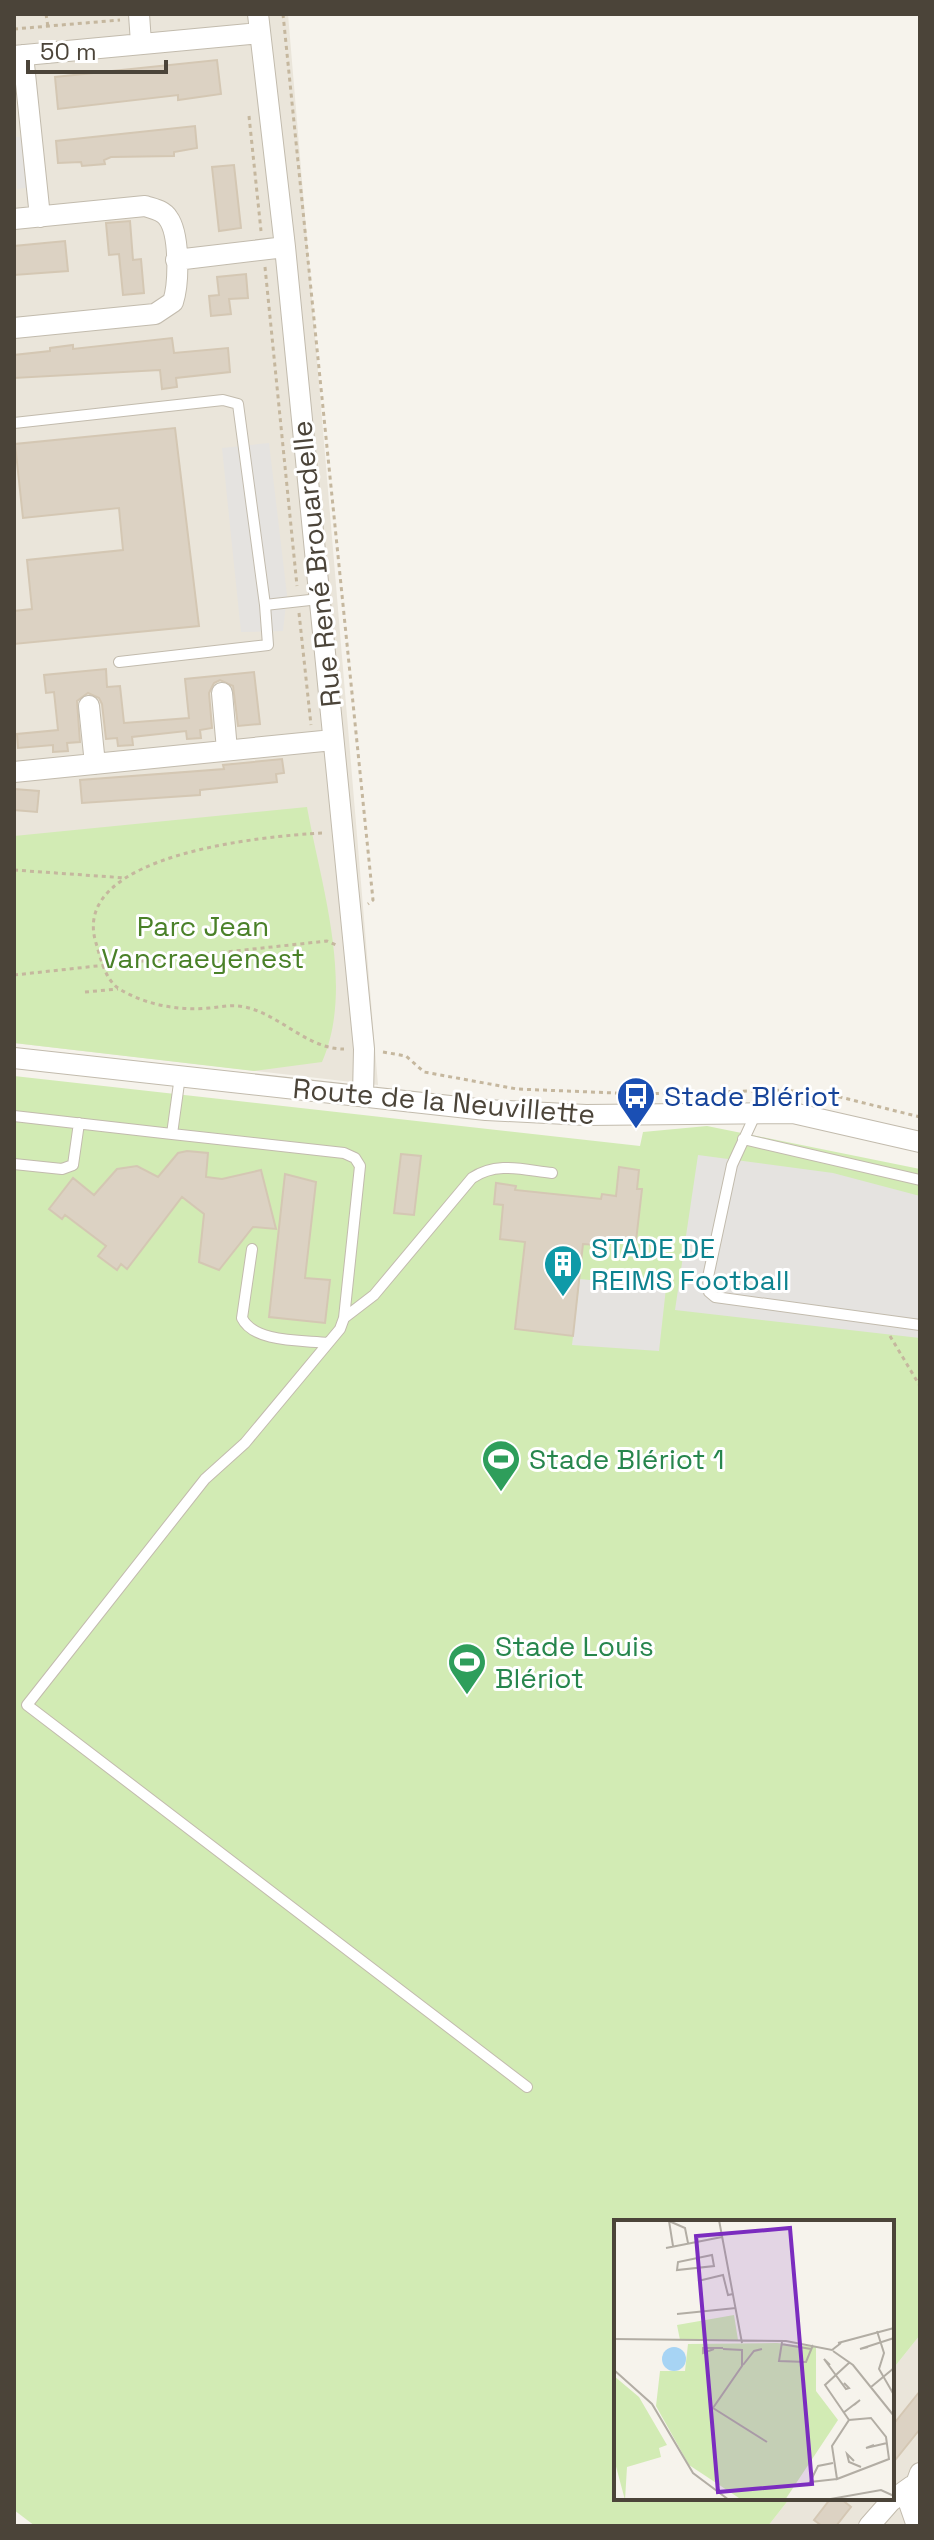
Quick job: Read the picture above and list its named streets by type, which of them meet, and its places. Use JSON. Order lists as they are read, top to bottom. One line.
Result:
{"streets":{"street":["Rue René Brouardelle","Route de la Neuvillette"]},"crossings":[["Rue René Brouardelle","Route de la Neuvillette"]],"parks":["Parc Jean Vancraeyenest"],"places":{"bus stop":["Stade Blériot"],"building":["STADE DE REIMS Football"],"sports":["Stade Blériot 1","Stade Louis Blériot"]},"scale_bar":"50 m"}
